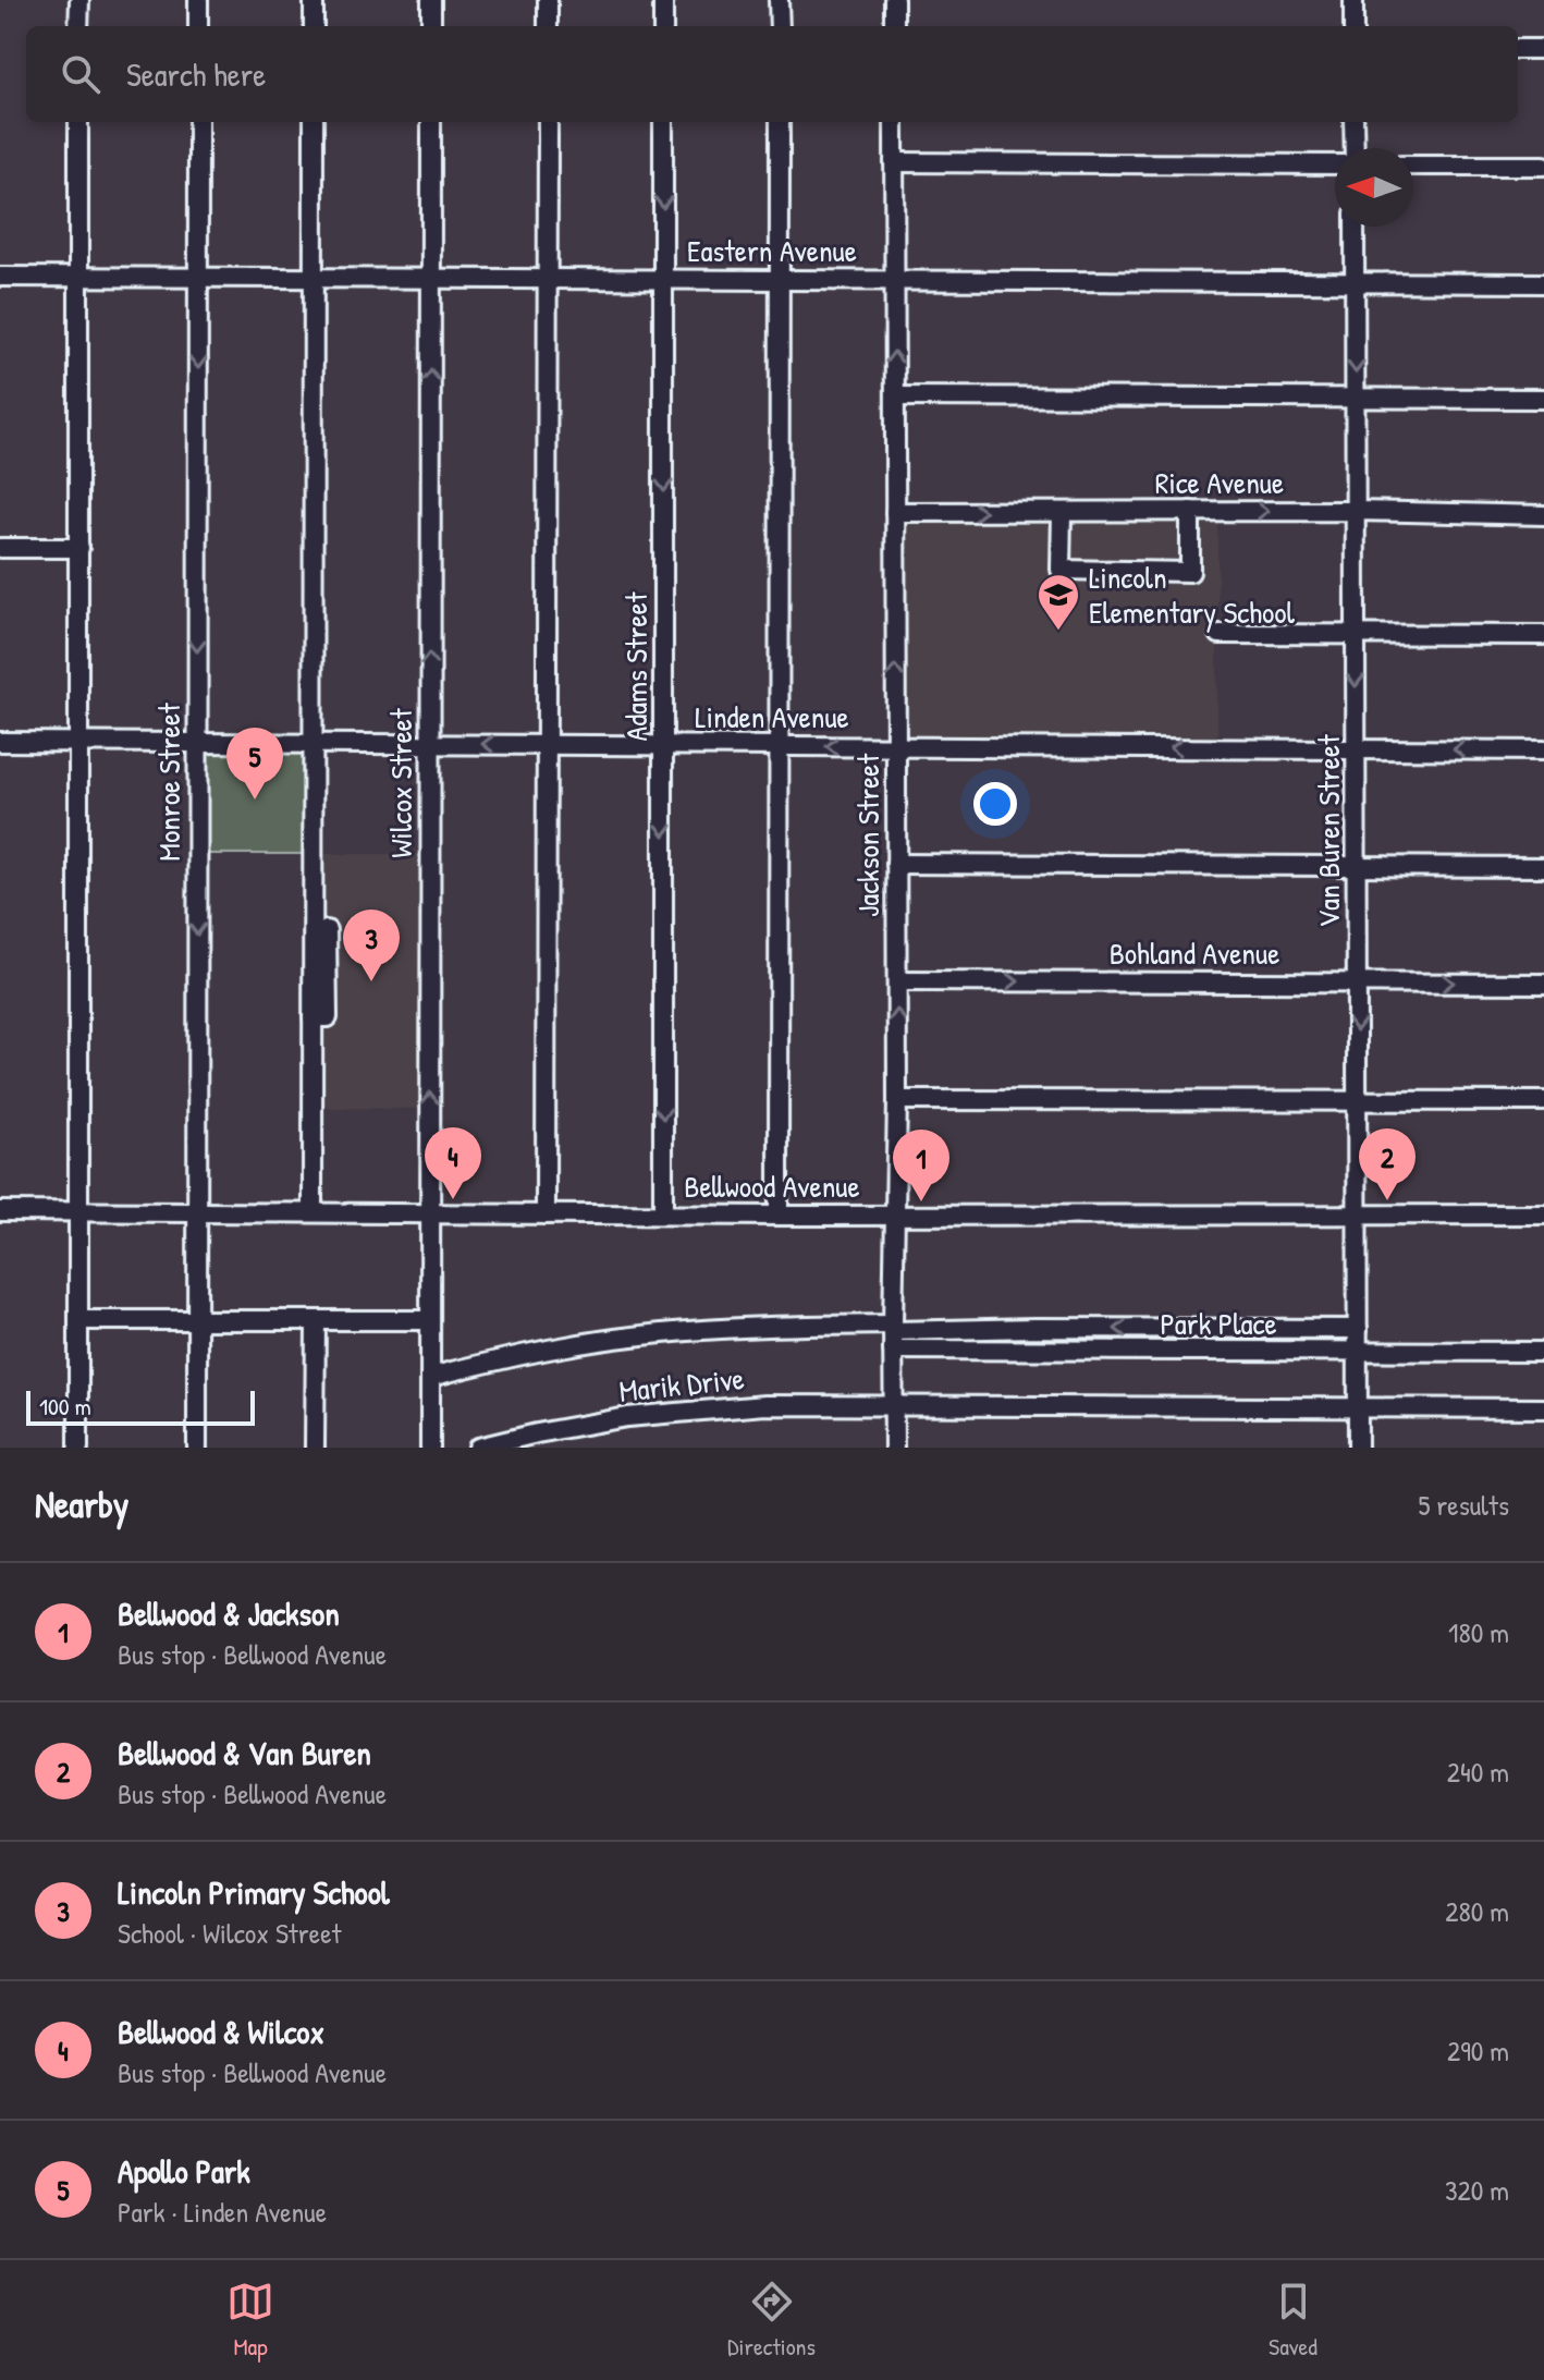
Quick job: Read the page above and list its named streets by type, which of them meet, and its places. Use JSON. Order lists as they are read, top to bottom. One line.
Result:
{"streets":{"street":["Eastern Avenue","Rice Avenue","Adams Street","Linden Avenue","Monroe Street","Wilcox Street","Van Buren Street","Jackson Street","Bohland Avenue","Bellwood Avenue","Park Place","Marik Drive"]},"crossings":[["Eastern Avenue","Adams Street"],["Eastern Avenue","Monroe Street"],["Eastern Avenue","Wilcox Street"],["Eastern Avenue","Van Buren Street"],["Eastern Avenue","Jackson Street"],["Rice Avenue","Van Buren Street"],["Rice Avenue","Jackson Street"],["Adams Street","Linden Avenue"],["Adams Street","Bellwood Avenue"],["Linden Avenue","Monroe Street"],["Linden Avenue","Wilcox Street"],["Linden Avenue","Van Buren Street"],["Linden Avenue","Jackson Street"],["Monroe Street","Bellwood Avenue"],["Wilcox Street","Bellwood Avenue"],["Van Buren Street","Bohland Avenue"],["Van Buren Street","Bellwood Avenue"],["Van Buren Street","Park Place"],["Van Buren Street","Marik Drive"],["Jackson Street","Bohland Avenue"],["Jackson Street","Bellwood Avenue"],["Jackson Street","Park Place"],["Jackson Street","Marik Drive"]],"places":{"school or university":["Lincoln Elementary School"]},"scale_bar":"100 m","north":"left","page":{"search":"Search here","pins":["5","3","4","2","1"],"scale":"100 m","heading":["Nearby","5 results"],"list":[{"mark":"1","name":"Bellwood & Jackson","note":"Bus stop · Bellwood Avenue","value":"180 m"},{"mark":"2","name":"Bellwood & Van Buren","note":"Bus stop · Bellwood Avenue","value":"240 m"},{"mark":"3","name":"Lincoln Primary School","note":"School · Wilcox Street","value":"280 m"},{"mark":"4","name":"Bellwood & Wilcox","note":"Bus stop · Bellwood Avenue","value":"290 m"},{"mark":"5","name":"Apollo Park","note":"Park · Linden Avenue","value":"320 m"}],"nav":["Map","Directions","Saved"]}}
